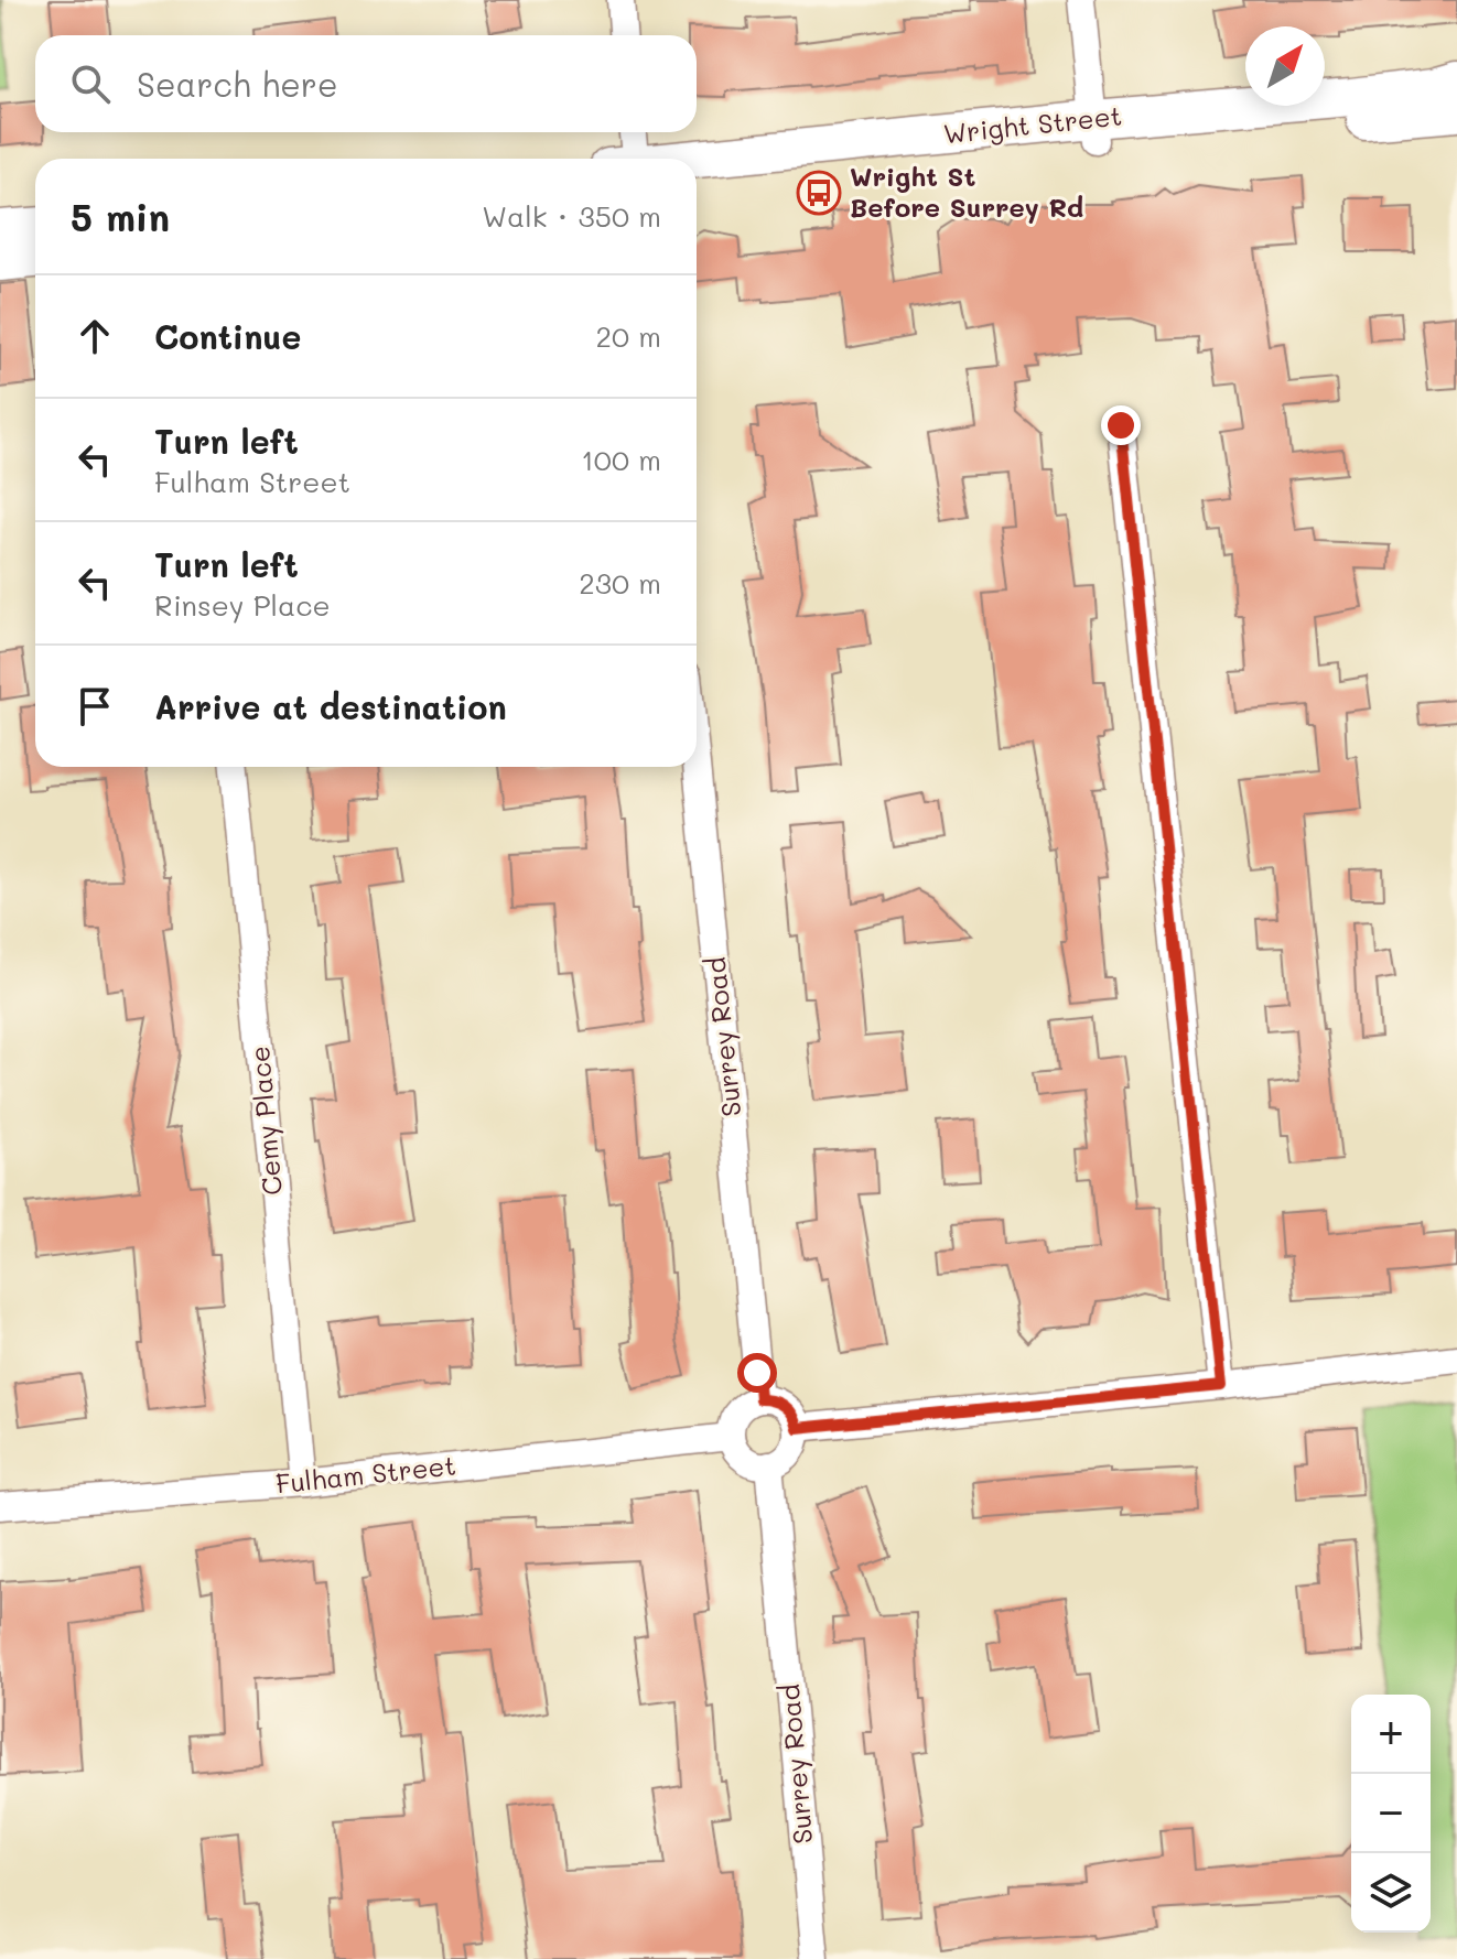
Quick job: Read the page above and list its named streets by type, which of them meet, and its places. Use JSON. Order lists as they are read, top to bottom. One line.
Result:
{"streets":{"street":["Wright Street","Surrey Road","Cemy Place","Fulham Street"]},"crossings":[["Surrey Road","Fulham Street"],["Cemy Place","Fulham Street"]],"places":{"bus stop":["Wright St Before Surrey Rd"]},"north":"top right","page":{"search":"Search here","heading":["5 min","Walk · 350 m"],"list":[["Continue","20 m"],["Turn left","Fulham Street","100 m"],["Turn left","Rinsey Place","230 m"],"Arrive at destination"],"map_buttons":["+","−"]}}
